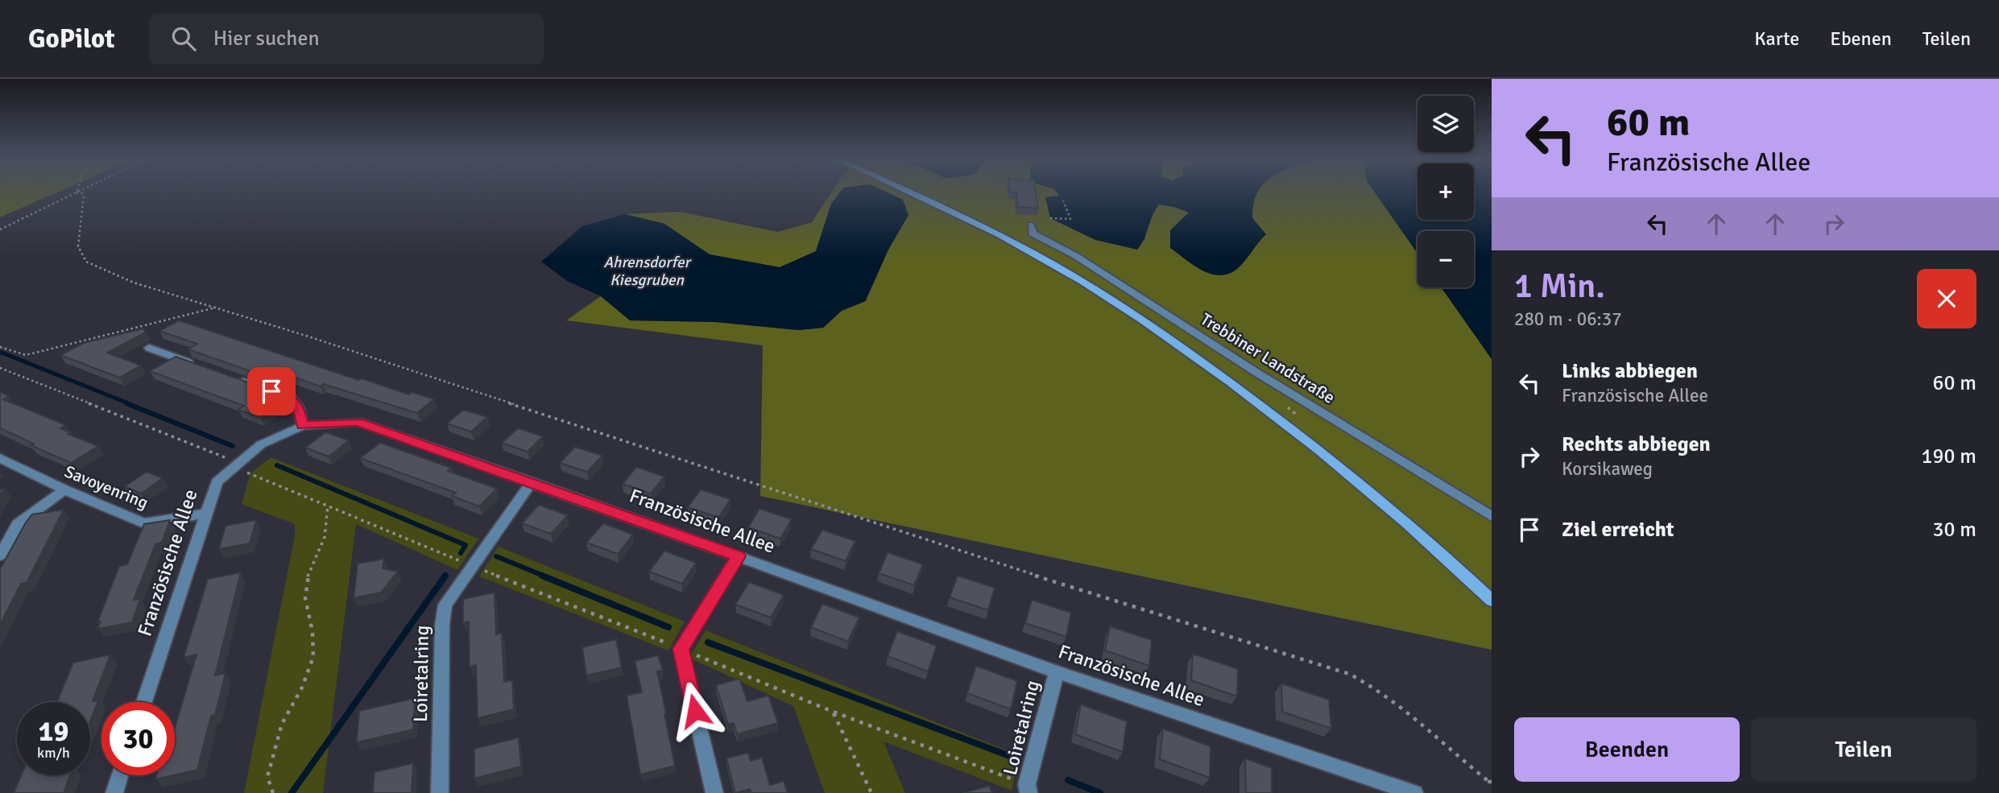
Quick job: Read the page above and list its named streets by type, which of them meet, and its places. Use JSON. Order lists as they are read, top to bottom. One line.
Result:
{"streets":{"street":["Trebbiner Landstraße","Savoyenring","Französische Allee","Loiretalring"]},"crossings":[["Savoyenring","Französische Allee"],["Französische Allee","Loiretalring"]],"water":["Ahrensdorfer Kiesgruben"],"page":{"header":"GoPilot","search":"Hier suchen","nav":["Karte","Ebenen","Teilen"],"turn":["60 m","Französische Allee"],"map_buttons":["+","−"],"heading":["1 Min.","280 m · 06:37"],"list":[{"name":"Links abbiegen","note":"Französische Allee","value":"60 m"},{"name":"Rechts abbiegen","note":"Korsikaweg","value":"190 m"},{"name":"Ziel erreicht","value":"30 m"}],"speed":"19 km/h","limit":"30","buttons":["Beenden","Teilen"]}}
